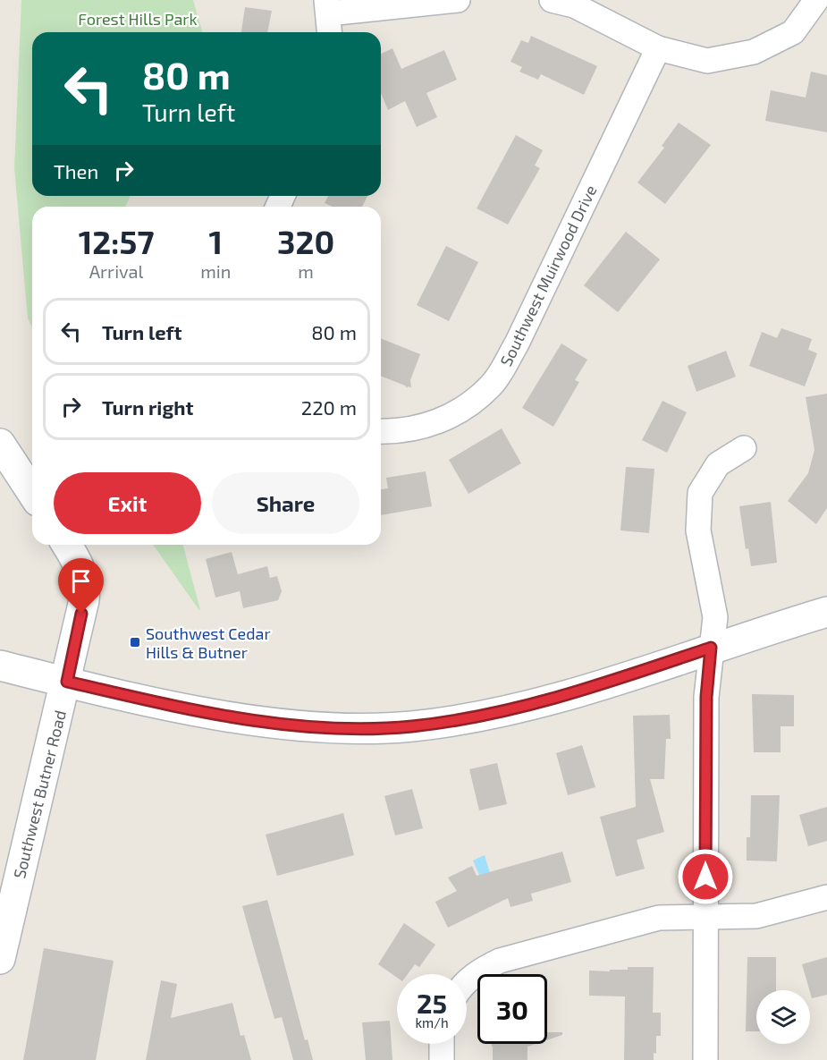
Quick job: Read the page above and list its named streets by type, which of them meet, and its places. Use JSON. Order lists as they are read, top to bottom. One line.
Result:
{"streets":{"main road":["Southwest Butner Road"],"street":["Southwest Muirwood Drive"]},"parks":["Forest Hills Park"],"places":{"transit":["Southwest Cedar Hills & Butner"]},"page":{"turn":["80 m","Turn left"],"then":"Then","eta":["12:57","Arrival","1","min","320","m"],"list":[{"name":"Turn left","value":"80 m"},{"name":"Turn right","value":"220 m"}],"buttons":["Exit","Share"],"speed":"25 km/h","limit":"30"}}
